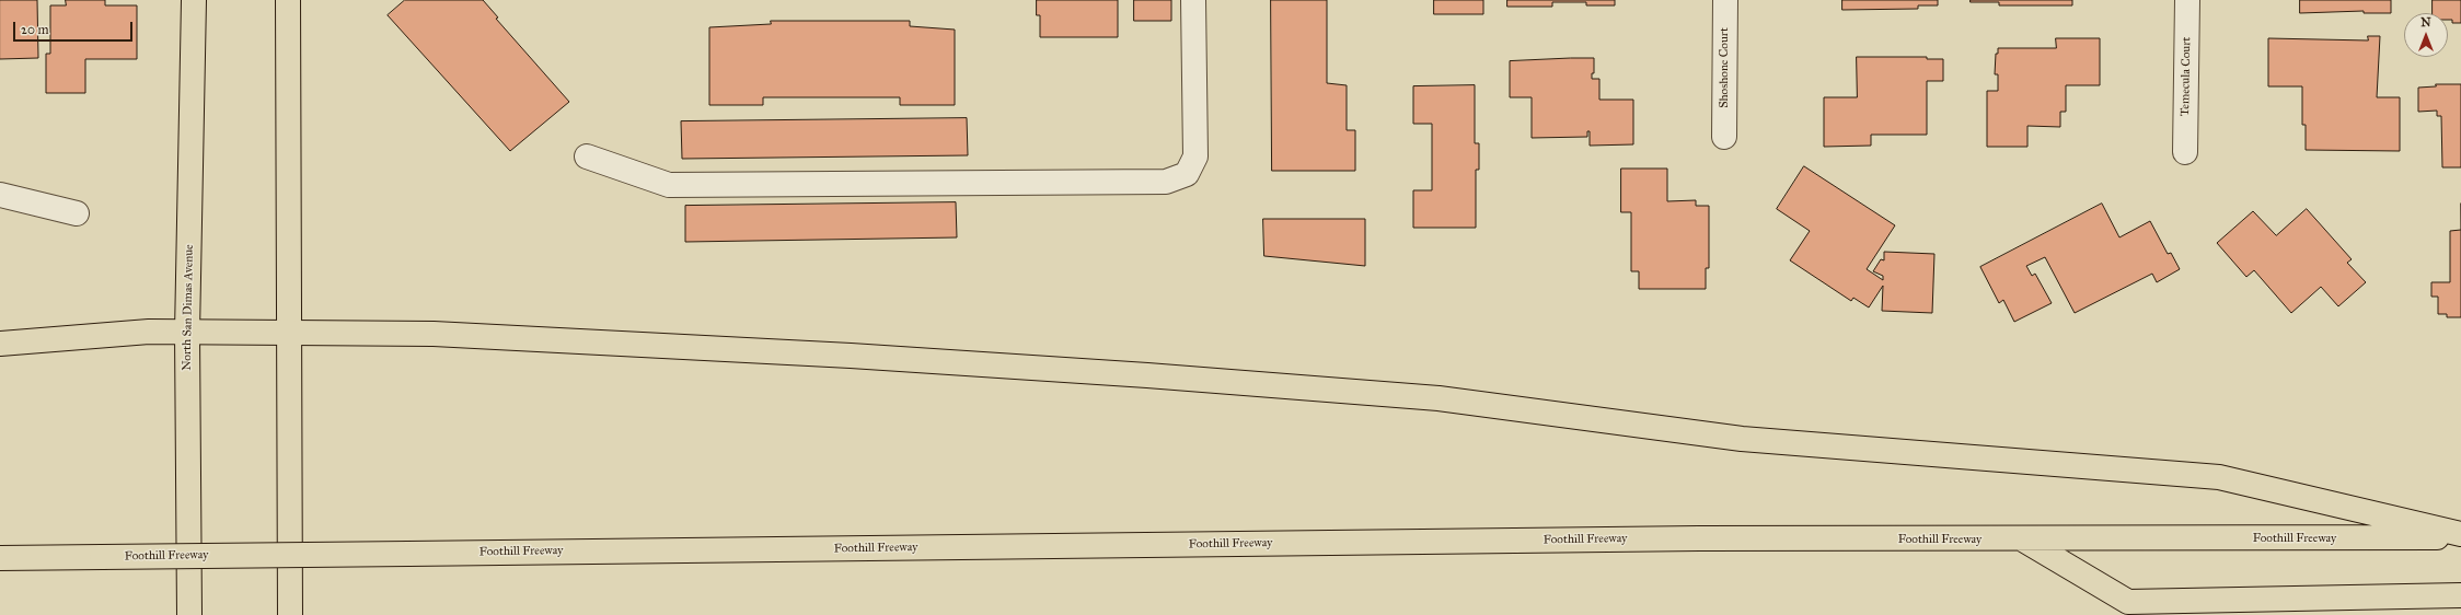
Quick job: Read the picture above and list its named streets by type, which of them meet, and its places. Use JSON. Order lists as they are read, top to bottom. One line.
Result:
{"streets":{"main road":["North San Dimas Avenue","Foothill Freeway"],"street":["Shoshone Court","Temecula Court"]},"scale_bar":"20 m","north":"top"}
